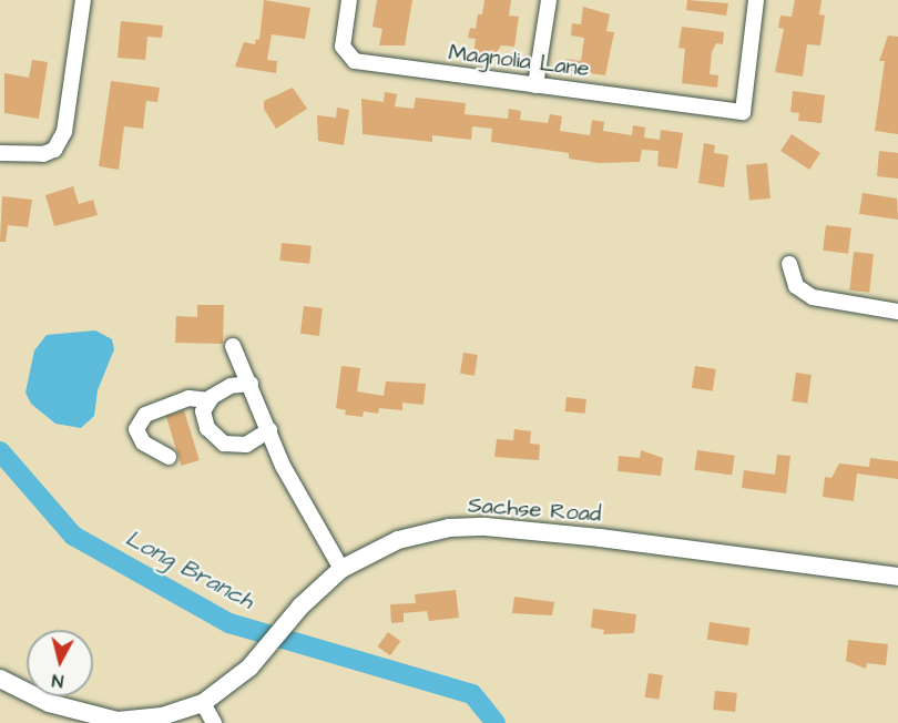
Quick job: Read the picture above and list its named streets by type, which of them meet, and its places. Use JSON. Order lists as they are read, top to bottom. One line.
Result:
{"streets":{"main road":["Sachse Road"],"street":["Magnolia Lane"]},"water":["Long Branch"],"north":"bottom"}
